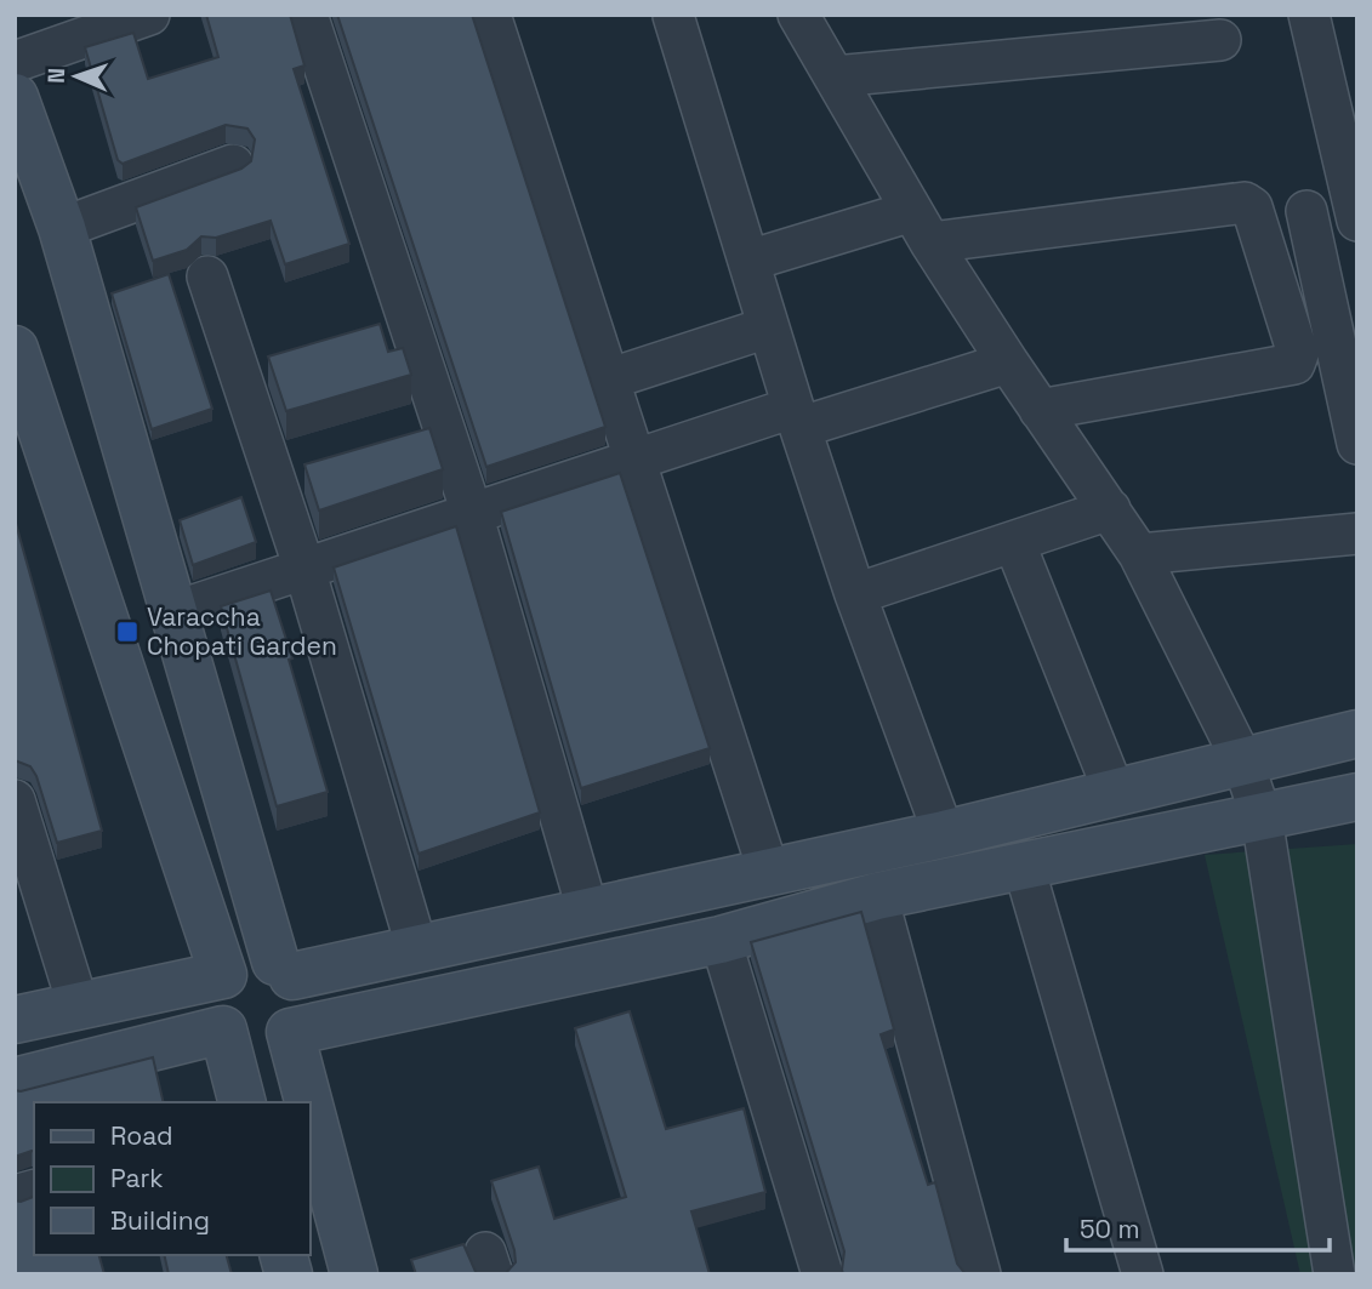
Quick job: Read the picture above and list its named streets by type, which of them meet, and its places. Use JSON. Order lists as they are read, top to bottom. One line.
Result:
{"places":{"transit":["Varaccha Chopati Garden"]},"legend":["Road","Park","Building"],"scale_bar":"50 m","north":"left"}
